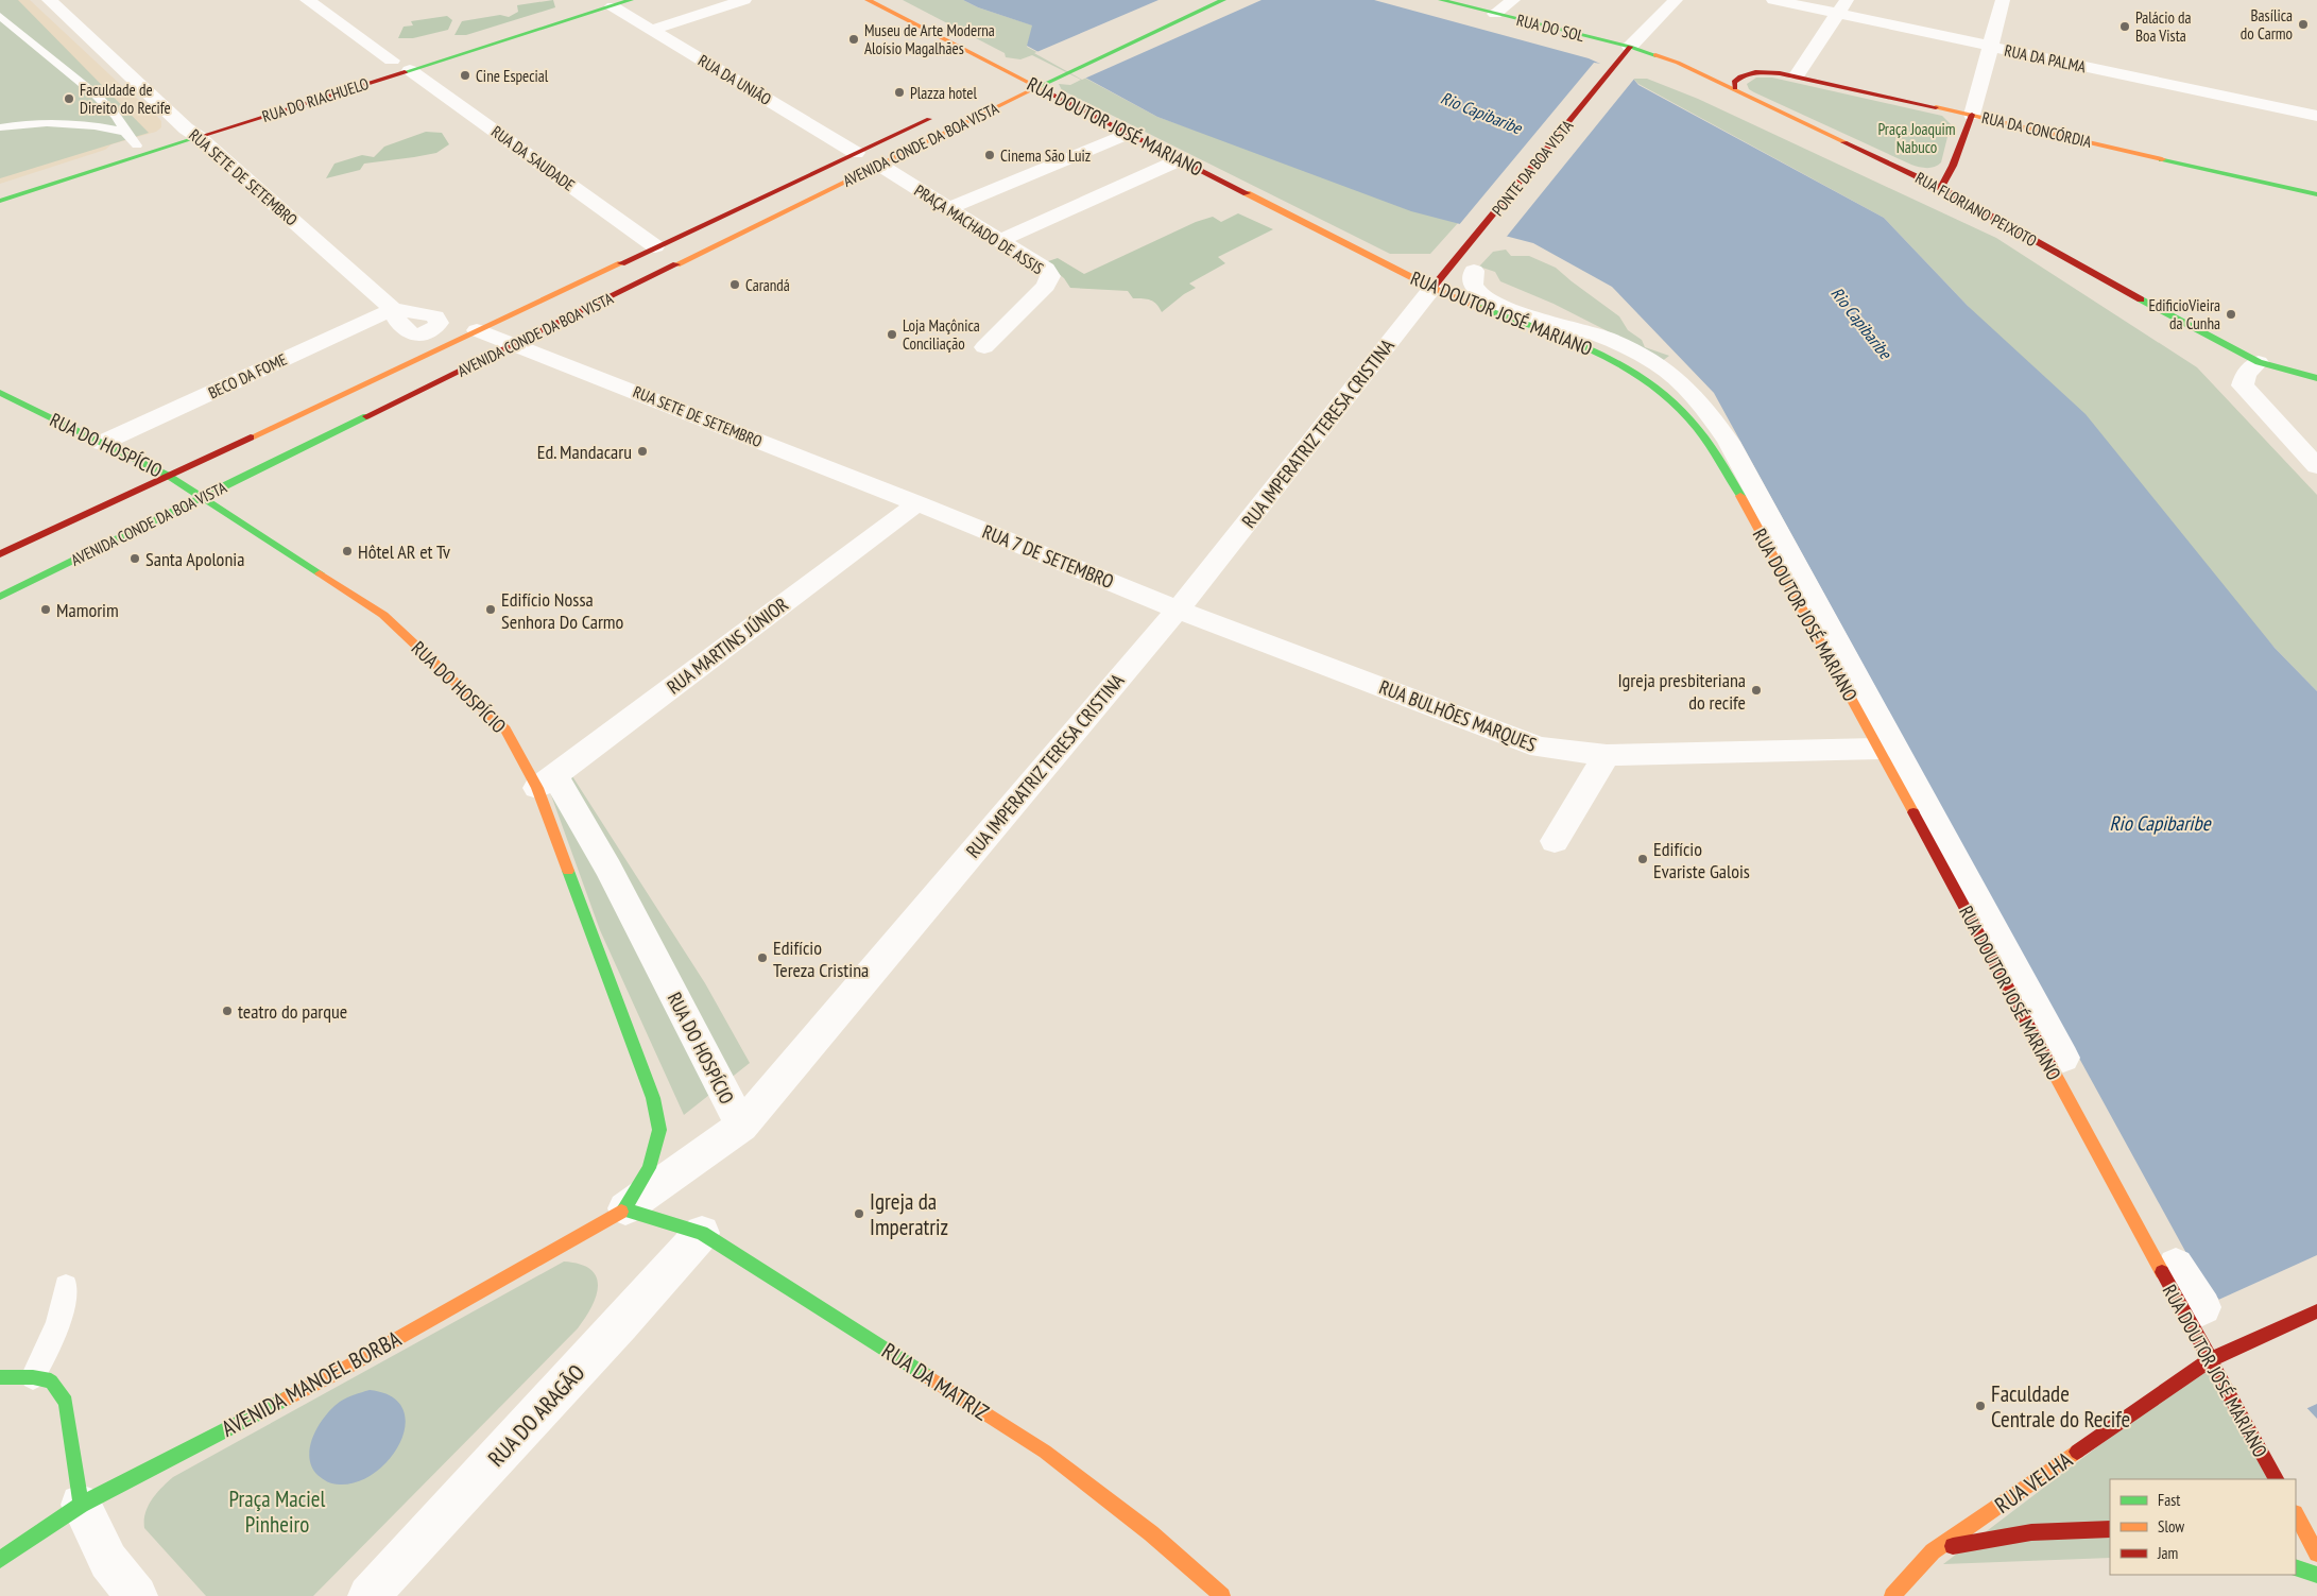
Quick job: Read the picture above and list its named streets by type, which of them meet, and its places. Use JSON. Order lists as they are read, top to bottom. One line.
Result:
{"streets":{"main road":["RUA DO SOL","RUA DO RIACHUELO","RUA DOUTOR JOSÉ MARIANO","RUA DA CONCÓRDIA","AVENIDA CONDE DA BOA VISTA","PONTE DA BOA VISTA","RUA FLORIANO PEIXOTO","RUA DO HOSPÍCIO","RUA DA MATRIZ","AVENIDA MANOEL BORBA","RUA VELHA"],"street":["RUA DA PALMA","RUA DA UNIÃO","RUA DA SAUDADE","RUA SETE DE SETEMBRO","PRAÇA MACHADO DE ASSIS","BECO DA FOME","RUA IMPERATRIZ TERESA CRISTINA","RUA 7 DE SETEMBRO","RUA MARTINS JÚNIOR","RUA BULHÕES MARQUES","RUA DO ARAGÃO"]},"crossings":[["RUA DO SOL","PONTE DA BOA VISTA"],["RUA DO SOL","RUA FLORIANO PEIXOTO"],["RUA DA UNIÃO","RUA DO RIACHUELO"],["RUA DA UNIÃO","AVENIDA CONDE DA BOA VISTA"],["RUA DO RIACHUELO","RUA DA SAUDADE"],["RUA DO RIACHUELO","RUA SETE DE SETEMBRO"],["RUA DOUTOR JOSÉ MARIANO","AVENIDA CONDE DA BOA VISTA"],["RUA DOUTOR JOSÉ MARIANO","PONTE DA BOA VISTA"],["RUA DOUTOR JOSÉ MARIANO","RUA IMPERATRIZ TERESA CRISTINA"],["RUA DOUTOR JOSÉ MARIANO","RUA BULHÕES MARQUES"],["RUA DOUTOR JOSÉ MARIANO","RUA VELHA"],["RUA DA CONCÓRDIA","RUA FLORIANO PEIXOTO"],["AVENIDA CONDE DA BOA VISTA","RUA DA SAUDADE"],["AVENIDA CONDE DA BOA VISTA","RUA SETE DE SETEMBRO"],["AVENIDA CONDE DA BOA VISTA","PRAÇA MACHADO DE ASSIS"],["AVENIDA CONDE DA BOA VISTA","RUA DO HOSPÍCIO"],["PONTE DA BOA VISTA","RUA FLORIANO PEIXOTO"],["PONTE DA BOA VISTA","RUA IMPERATRIZ TERESA CRISTINA"],["RUA SETE DE SETEMBRO","BECO DA FOME"],["RUA SETE DE SETEMBRO","RUA 7 DE SETEMBRO"],["RUA SETE DE SETEMBRO","RUA MARTINS JÚNIOR"],["BECO DA FOME","RUA DO HOSPÍCIO"],["RUA IMPERATRIZ TERESA CRISTINA","RUA DO HOSPÍCIO"],["RUA IMPERATRIZ TERESA CRISTINA","RUA 7 DE SETEMBRO"],["RUA IMPERATRIZ TERESA CRISTINA","RUA BULHÕES MARQUES"],["RUA IMPERATRIZ TERESA CRISTINA","RUA DA MATRIZ"],["RUA IMPERATRIZ TERESA CRISTINA","AVENIDA MANOEL BORBA"],["RUA DO HOSPÍCIO","RUA MARTINS JÚNIOR"],["RUA DO HOSPÍCIO","RUA DA MATRIZ"],["RUA DO HOSPÍCIO","AVENIDA MANOEL BORBA"],["RUA 7 DE SETEMBRO","RUA MARTINS JÚNIOR"],["RUA 7 DE SETEMBRO","RUA BULHÕES MARQUES"],["RUA DA MATRIZ","AVENIDA MANOEL BORBA"],["RUA DA MATRIZ","RUA DO ARAGÃO"]],"water":["Rio Capibaribe"],"parks":["Praça Joaquim Nabuco","Praça Maciel Pinheiro"],"places":["Basílica do Carmo","Palácio da Boa Vista","Museu de Arte Moderna Aloísio Magalhães","Cine Especial","Plazza hotel","Faculdade de Direito do Recife","Cinema São Luiz","Carandá","EdificioVieira da Cunha","Loja Maçônica Conciliação","Ed. Mandacaru","Hôtel AR et Tv","Santa Apolonia","Mamorim","Edifício Nossa Senhora Do Carmo","Igreja presbiteriana do recife","Edifício Evariste Galois","Edifício Tereza Cristina","teatro do parque","Igreja da Imperatriz","Faculdade Centrale do Recife"],"legend":["Fast","Slow","Jam"]}
